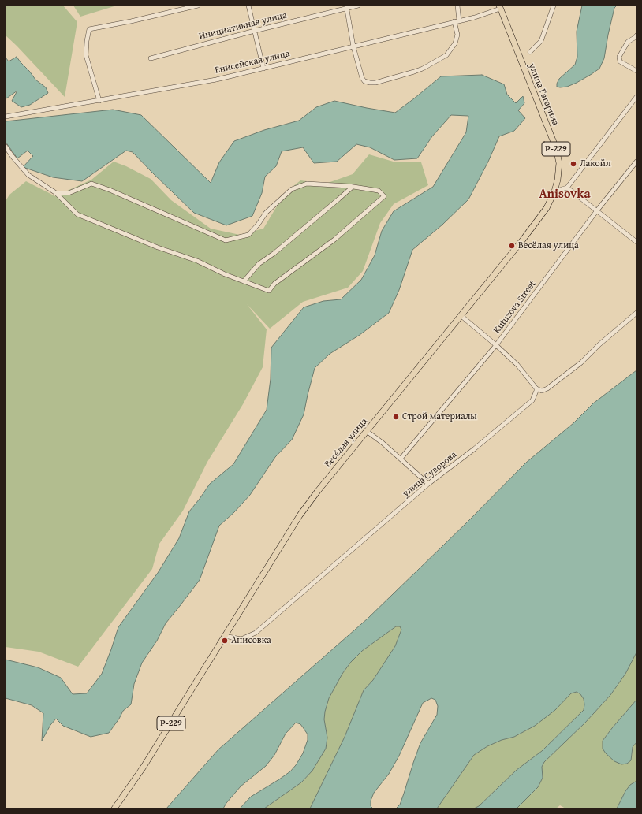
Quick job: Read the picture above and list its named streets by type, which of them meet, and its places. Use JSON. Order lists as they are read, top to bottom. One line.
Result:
{"streets":{"main road":["улица Гагарина","Р-229","Весёлая улица"],"street":["Инициативная улица","Енисейская улица","Kutuzova Street","улица Суворова"]},"crossings":[["Енисейская улица","улица Гагарина"],["улица Гагарина","Весёлая улица"],["Р-229","Весёлая улица"],["Р-229","улица Суворова"],["Весёлая улица","улица Суворова"]],"districts":["Anisovka"],"places":["Лакойл","Весёлая улица","Строй материалы","Анисовка"]}
